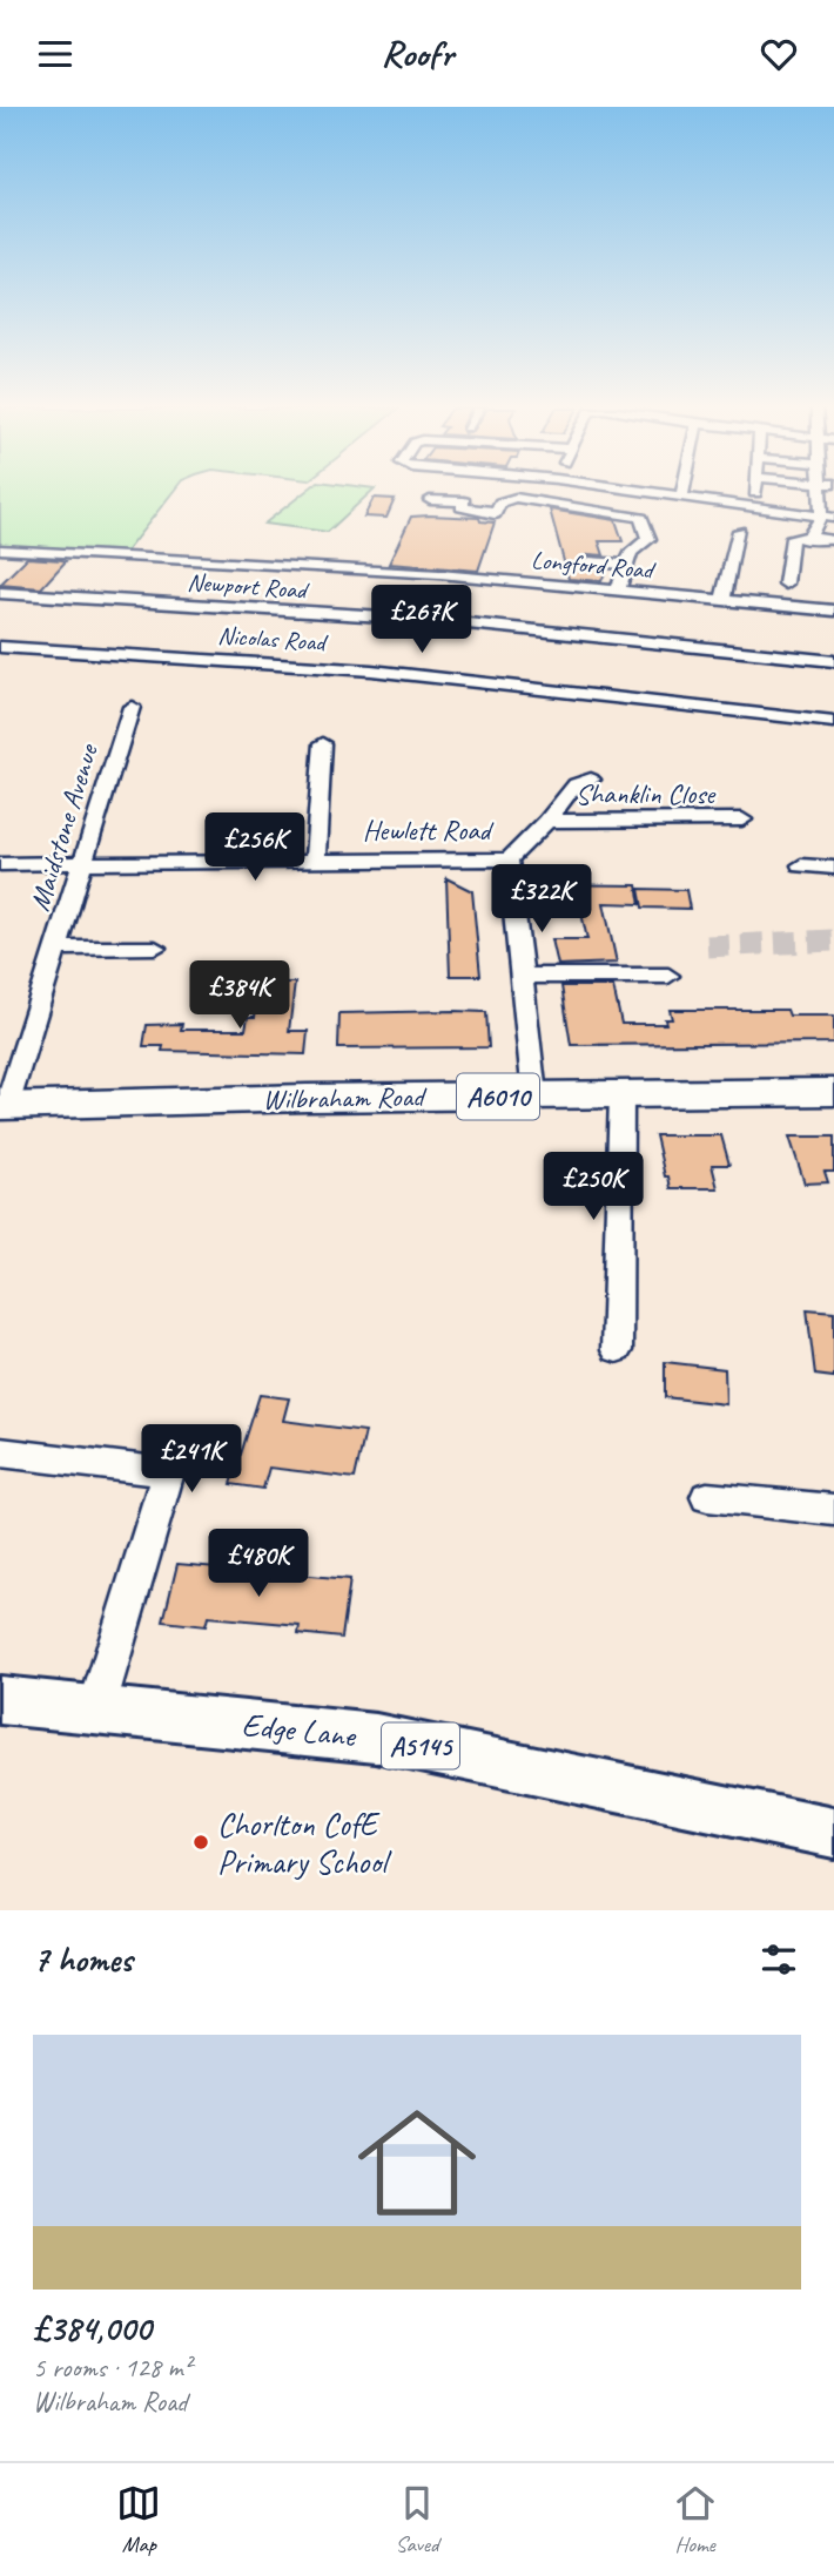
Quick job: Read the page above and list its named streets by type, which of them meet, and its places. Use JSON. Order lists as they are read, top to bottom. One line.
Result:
{"streets":{"highway":["A6010","Wilbraham Road"],"main road":["Edge Lane","A5145"],"street":["Longford Road","Newport Road","Nicolas Road","Shanklin Close","Maidstone Avenue","Hewlett Road"]},"crossings":[["Maidstone Avenue","Hewlett Road"],["Maidstone Avenue","Wilbraham Road"]],"places":["Chorlton CofE Primary School"],"page":{"header":"Roofr","price":["£267K","£256K","£322K","£384K","£250K","£241K","£480K"],"heading":"7 homes","list":[{"name":"£384,000","note":"5 rooms · 128 m² · Wilbraham Road"}],"tabs":["Map","Saved","Home"]}}
